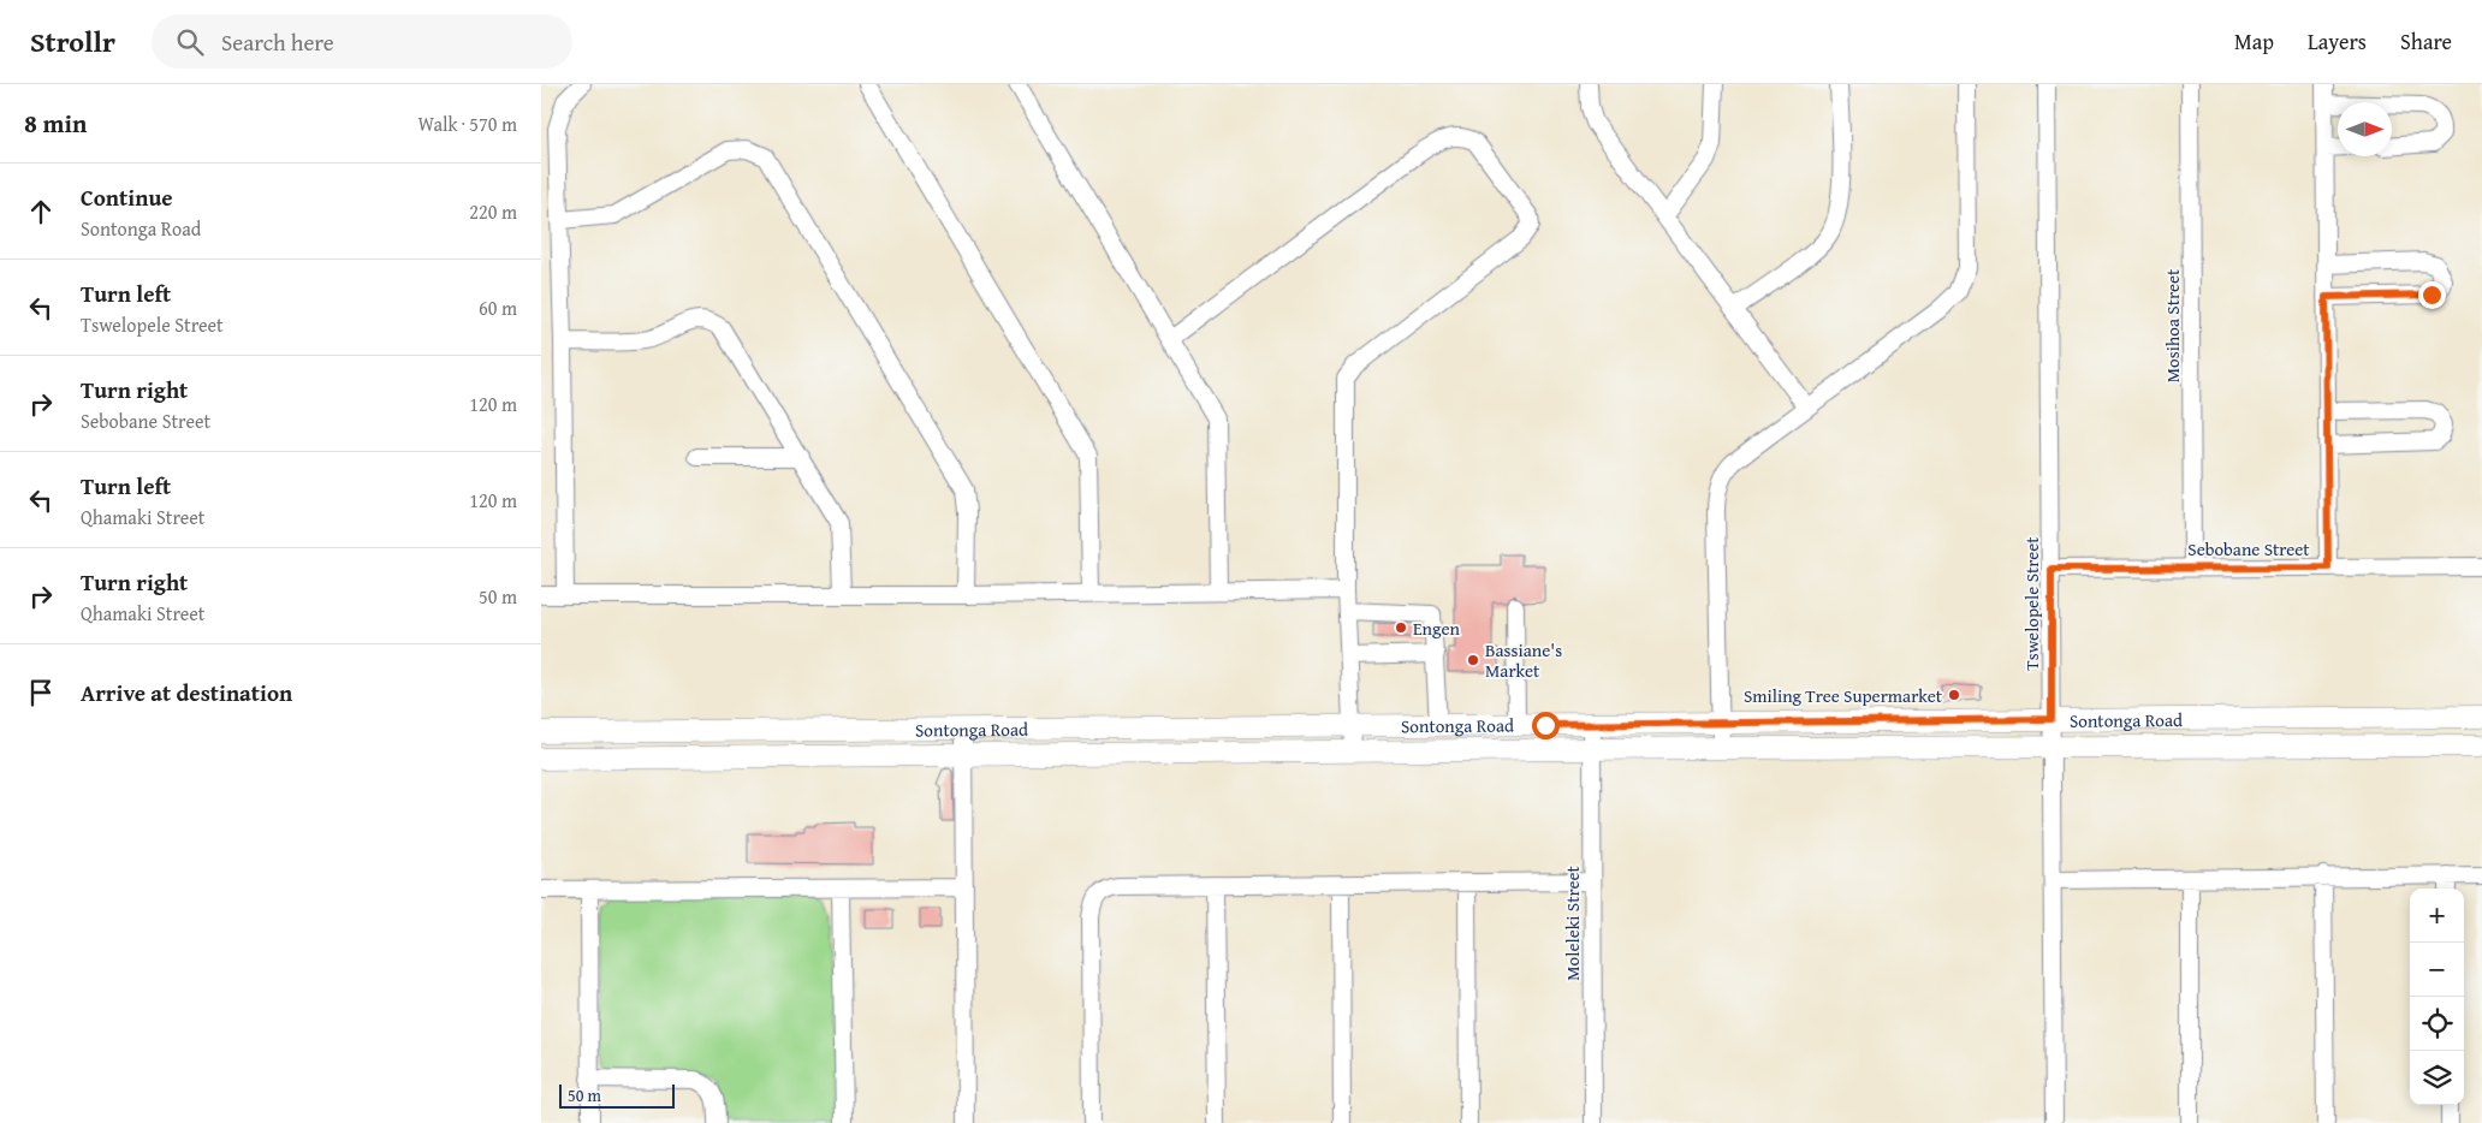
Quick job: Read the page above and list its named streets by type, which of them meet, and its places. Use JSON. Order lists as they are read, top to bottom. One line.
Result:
{"streets":{"main road":["Sontonga Road"],"street":["Mosihoa Street","Sebobane Street","Tswelopele Street","Moleleki Street"]},"crossings":[["Mosihoa Street","Sebobane Street"],["Sebobane Street","Tswelopele Street"],["Tswelopele Street","Sontonga Road"],["Sontonga Road","Moleleki Street"]],"places":["Engen","Bassiane's Market","Smiling Tree Supermarket"],"scale_bar":"50 m","north":"right","page":{"header":"Strollr","search":"Search here","nav":["Map","Layers","Share"],"heading":["8 min","Walk · 570 m"],"list":[["Continue","Sontonga Road","220 m"],["Turn left","Tswelopele Street","60 m"],["Turn right","Sebobane Street","120 m"],["Turn left","Qhamaki Street","120 m"],["Turn right","Qhamaki Street","50 m"],"Arrive at destination"],"map_buttons":["+","−"],"scale":"50 m"}}
